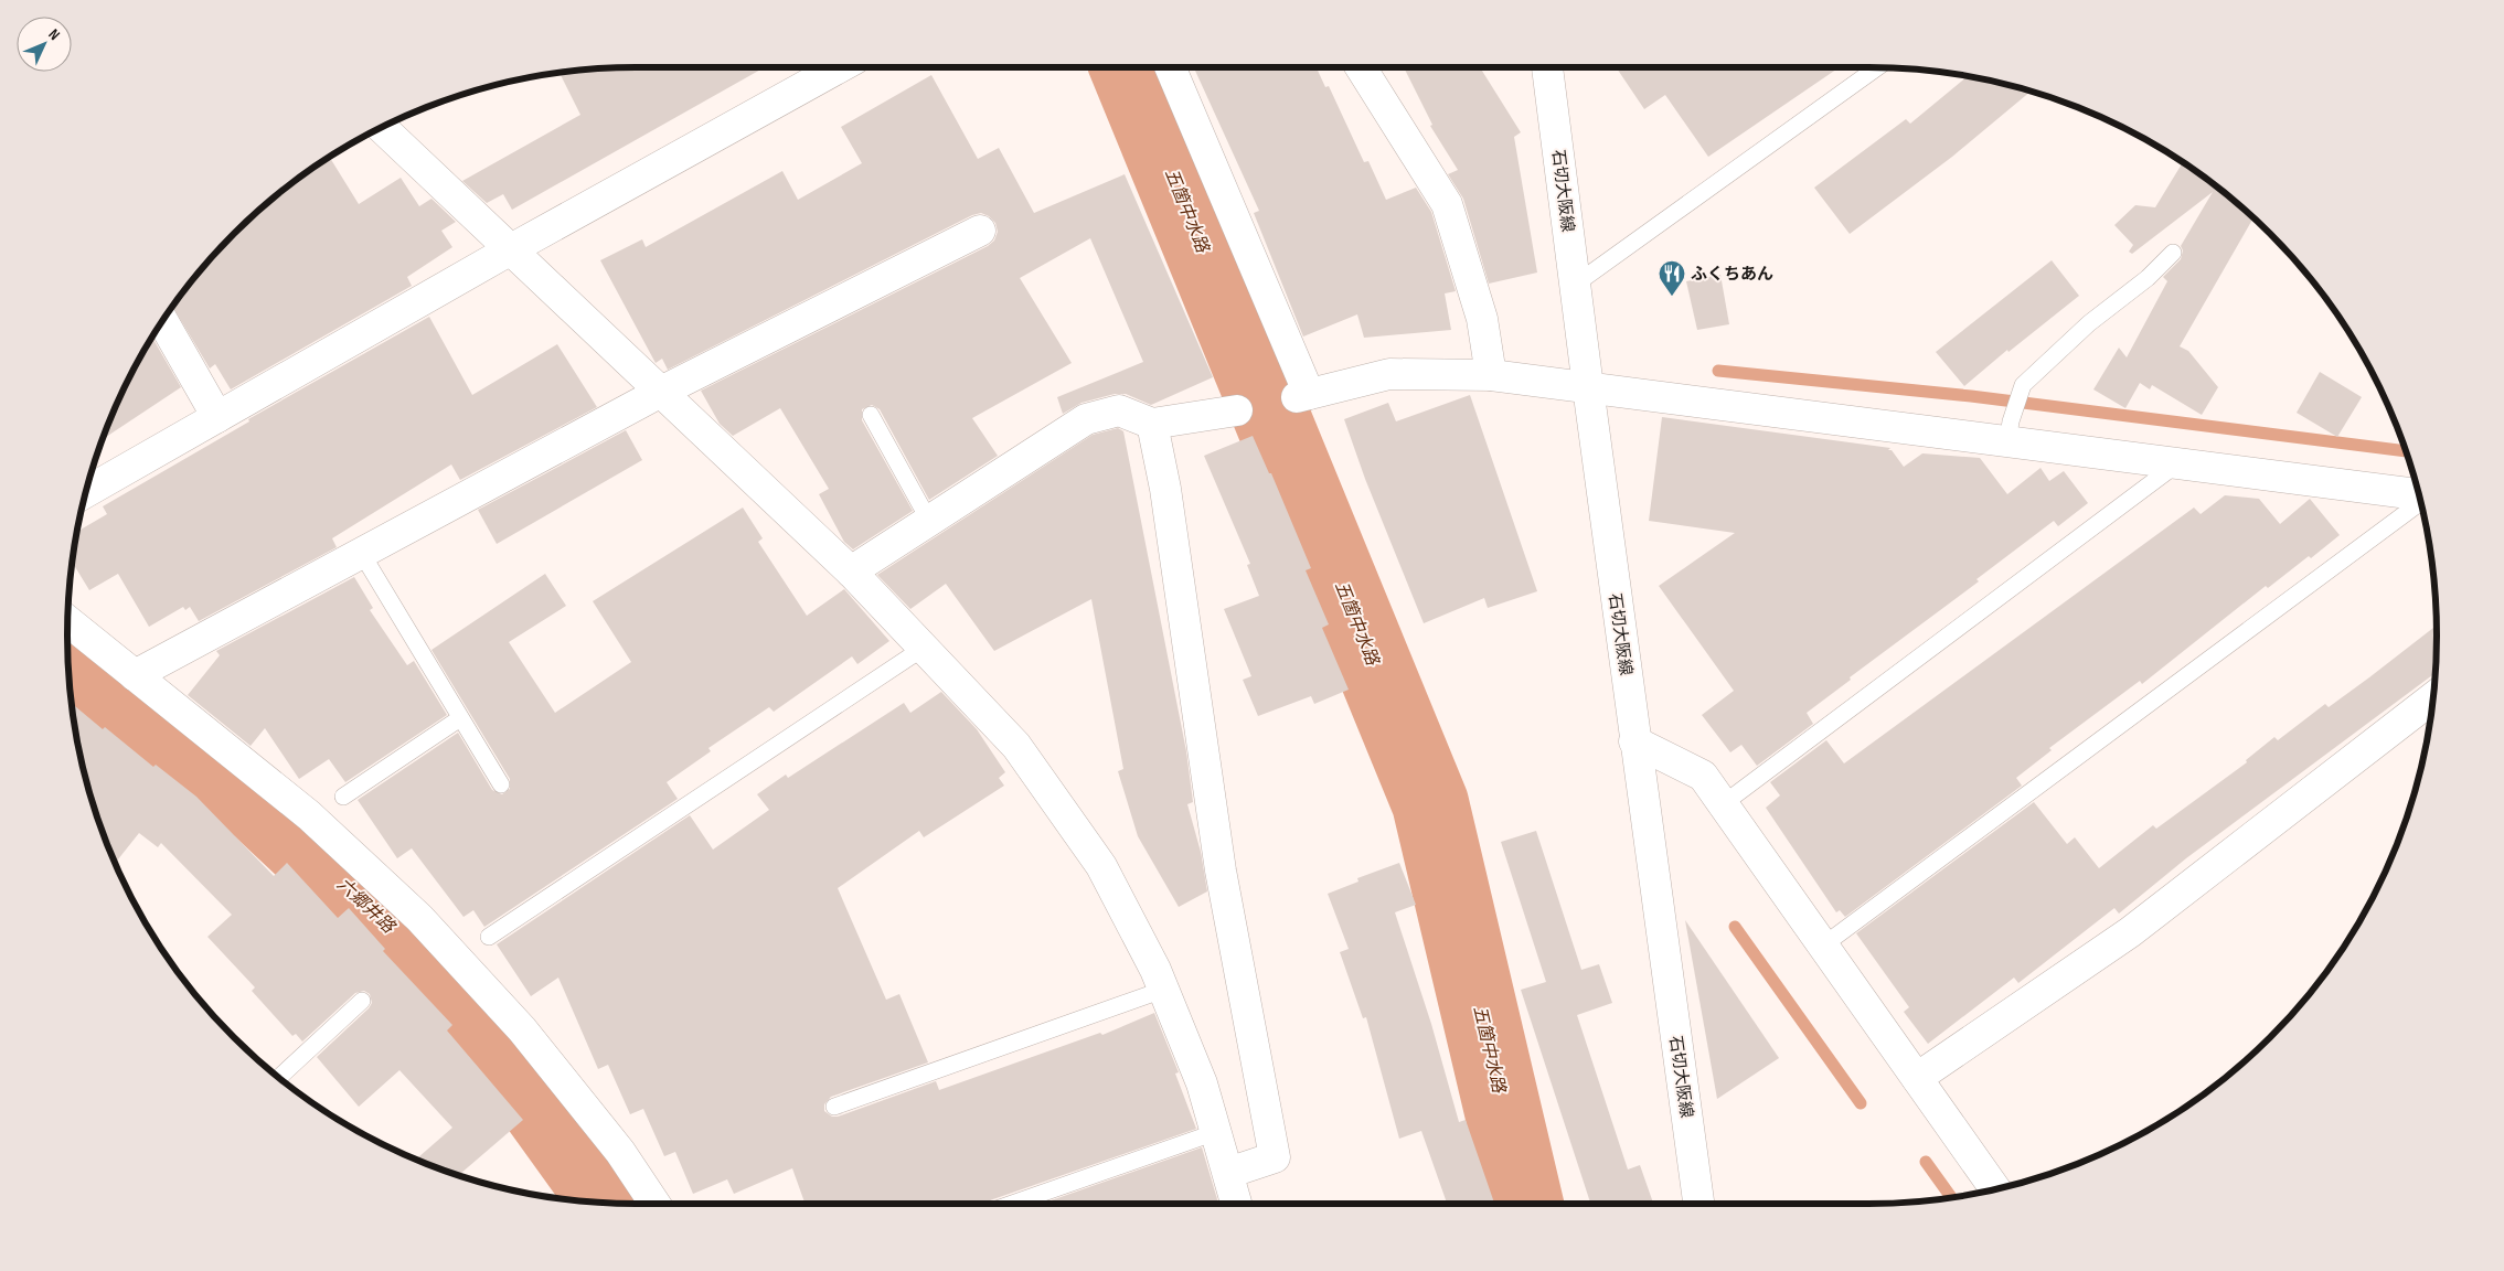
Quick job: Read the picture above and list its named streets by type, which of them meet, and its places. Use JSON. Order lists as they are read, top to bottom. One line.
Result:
{"streets":{"street":["石切大阪線"]},"water":["五箇中水路","六郷井路"],"places":{"restaurant":["ふくちあん"]},"north":"top right"}
